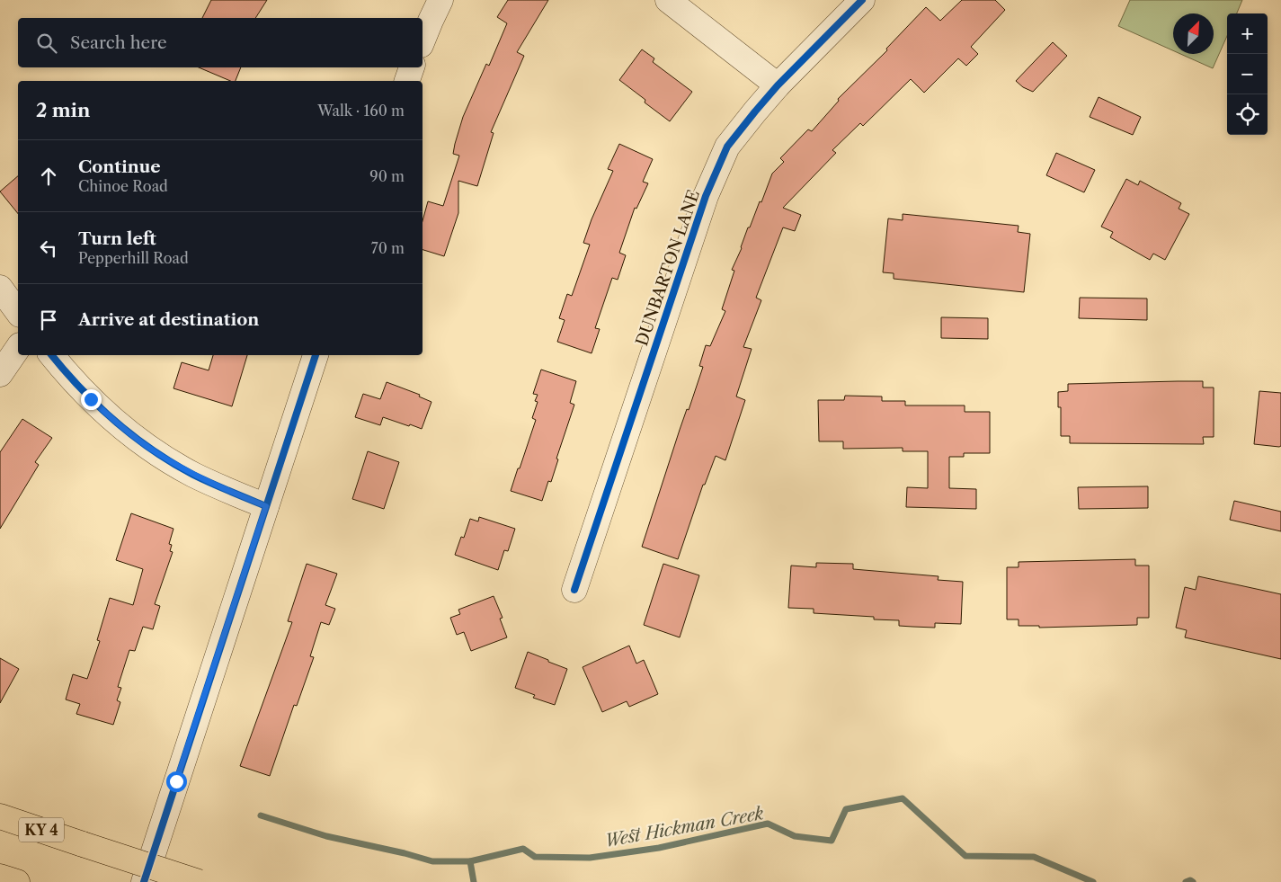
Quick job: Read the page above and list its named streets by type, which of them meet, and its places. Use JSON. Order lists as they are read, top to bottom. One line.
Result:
{"streets":{"highway":["KY 4"],"street":["DUNBARTON LANE"]},"water":["West Hickman Creek"],"north":"top right","page":{"map_buttons":["+","−"],"search":"Search here","heading":["2 min","Walk · 160 m"],"list":[["Continue","Chinoe Road","90 m"],["Turn left","Pepperhill Road","70 m"],"Arrive at destination"]}}
